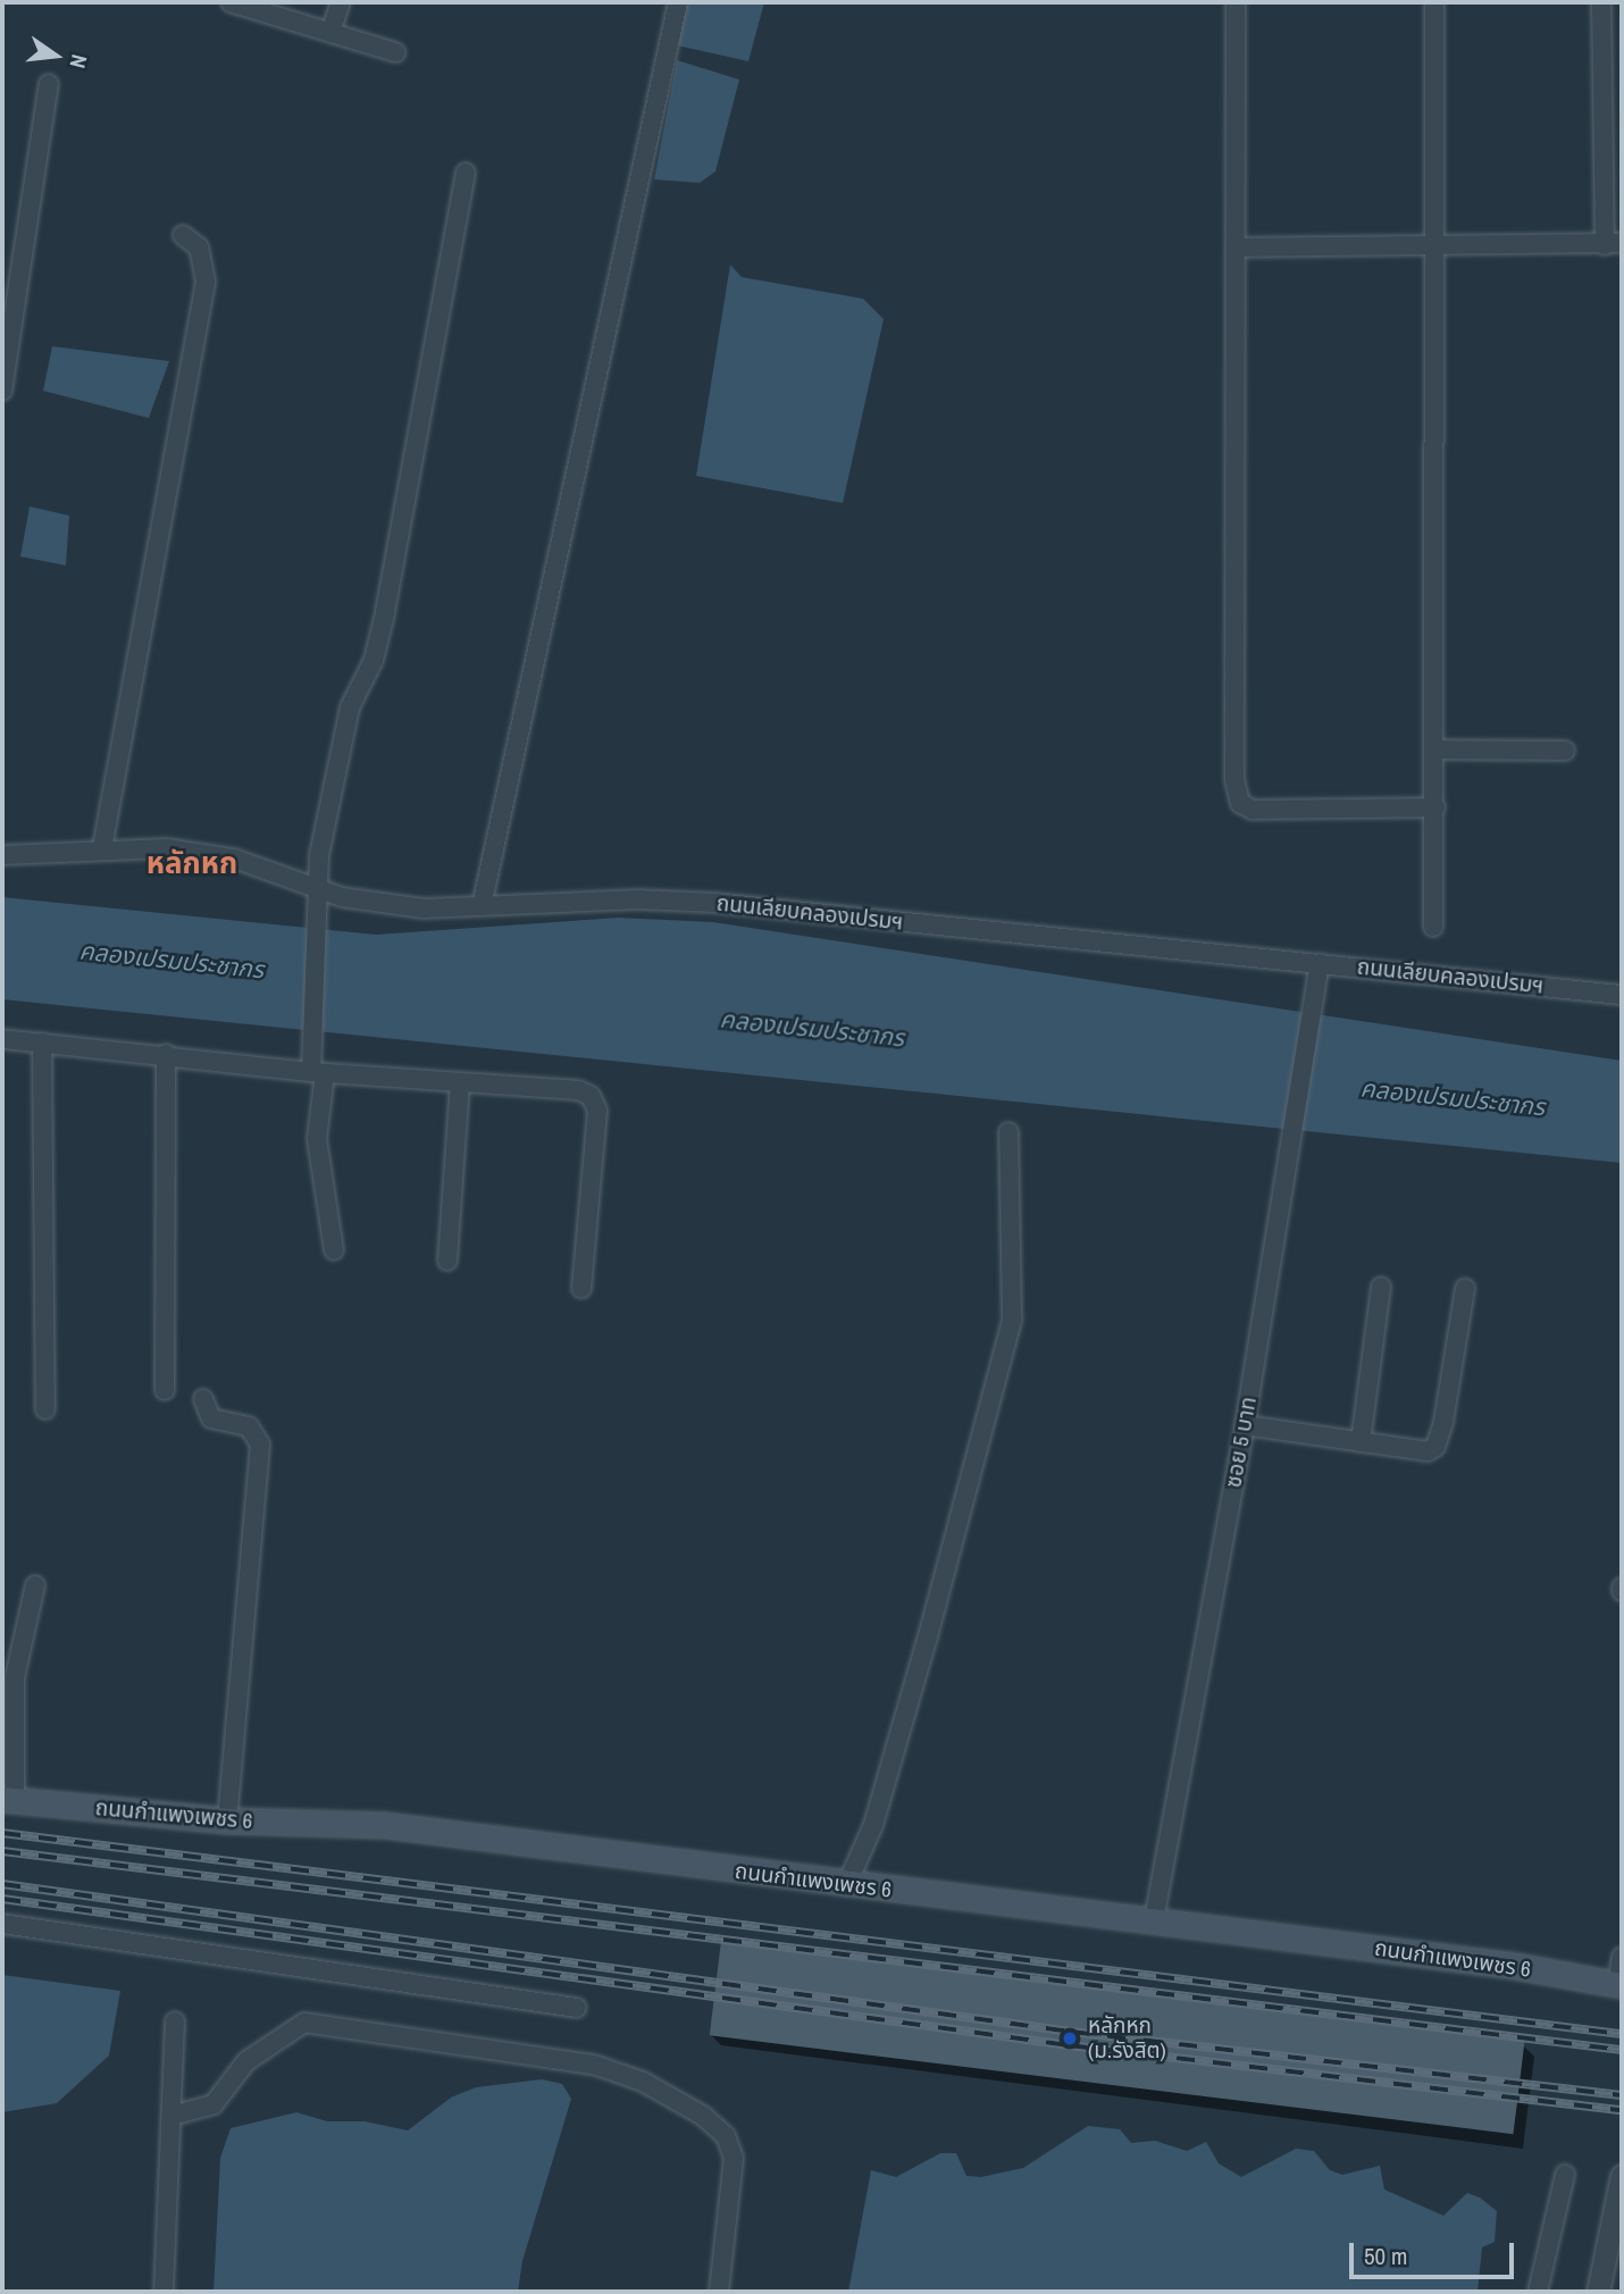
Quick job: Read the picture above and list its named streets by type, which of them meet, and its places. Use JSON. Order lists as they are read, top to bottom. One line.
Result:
{"streets":{"main road":["ถนนกำแพงเพชร 6"],"street":["ถนนเลียบคลองเปรมฯ","ซอย 5 บาท"]},"crossings":[["ถนนเลียบคลองเปรมฯ","ซอย 5 บาท"],["ซอย 5 บาท","ถนนกำแพงเพชร 6"]],"districts":["หลักหก"],"water":["คลองเปรมประชากร"],"places":["หลักหก (ม.รังสิต)"],"scale_bar":"50 m","north":"right"}
